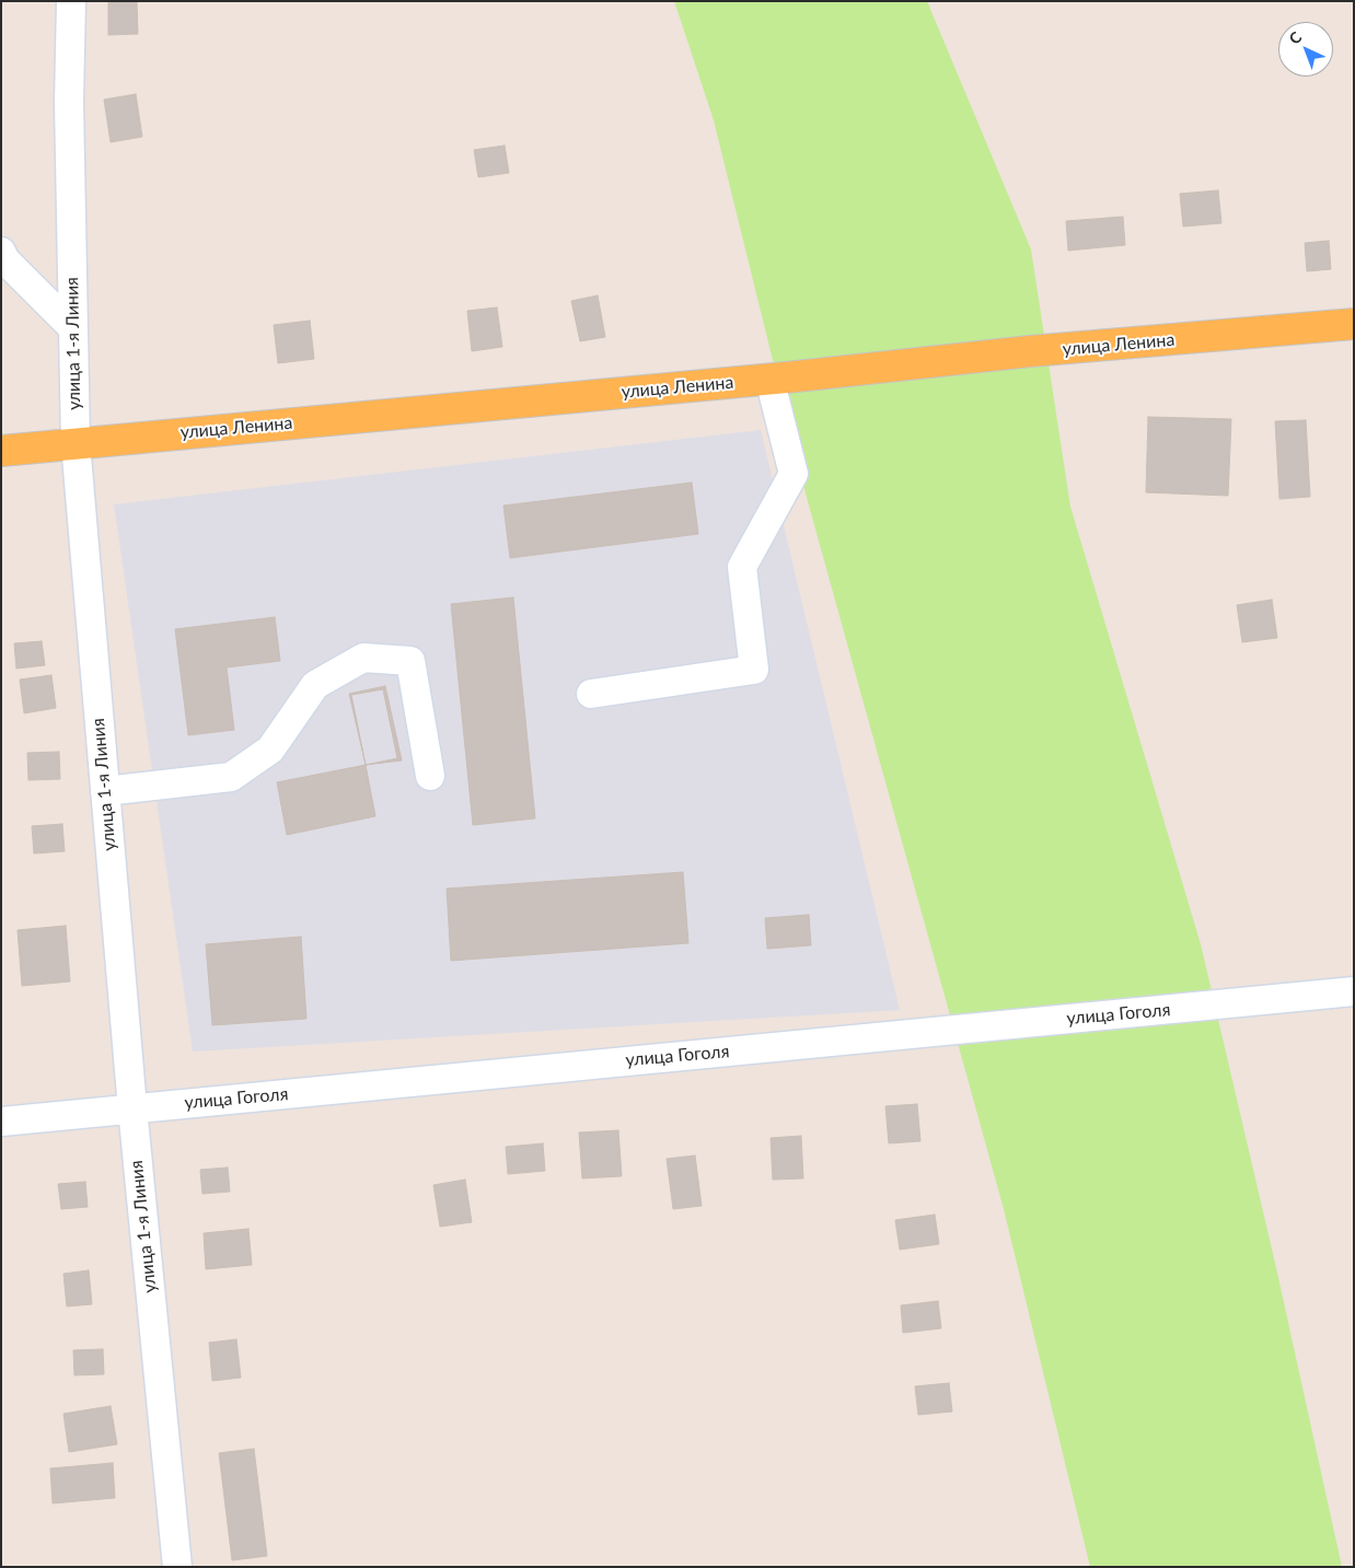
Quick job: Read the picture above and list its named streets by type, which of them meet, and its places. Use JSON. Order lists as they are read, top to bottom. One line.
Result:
{"streets":{"main road":["улица Ленина"],"street":["улица 1-я Линия","улица Гоголя"]},"crossings":[["улица 1-я Линия","улица Ленина"],["улица 1-я Линия","улица Гоголя"]],"north":"top left"}
